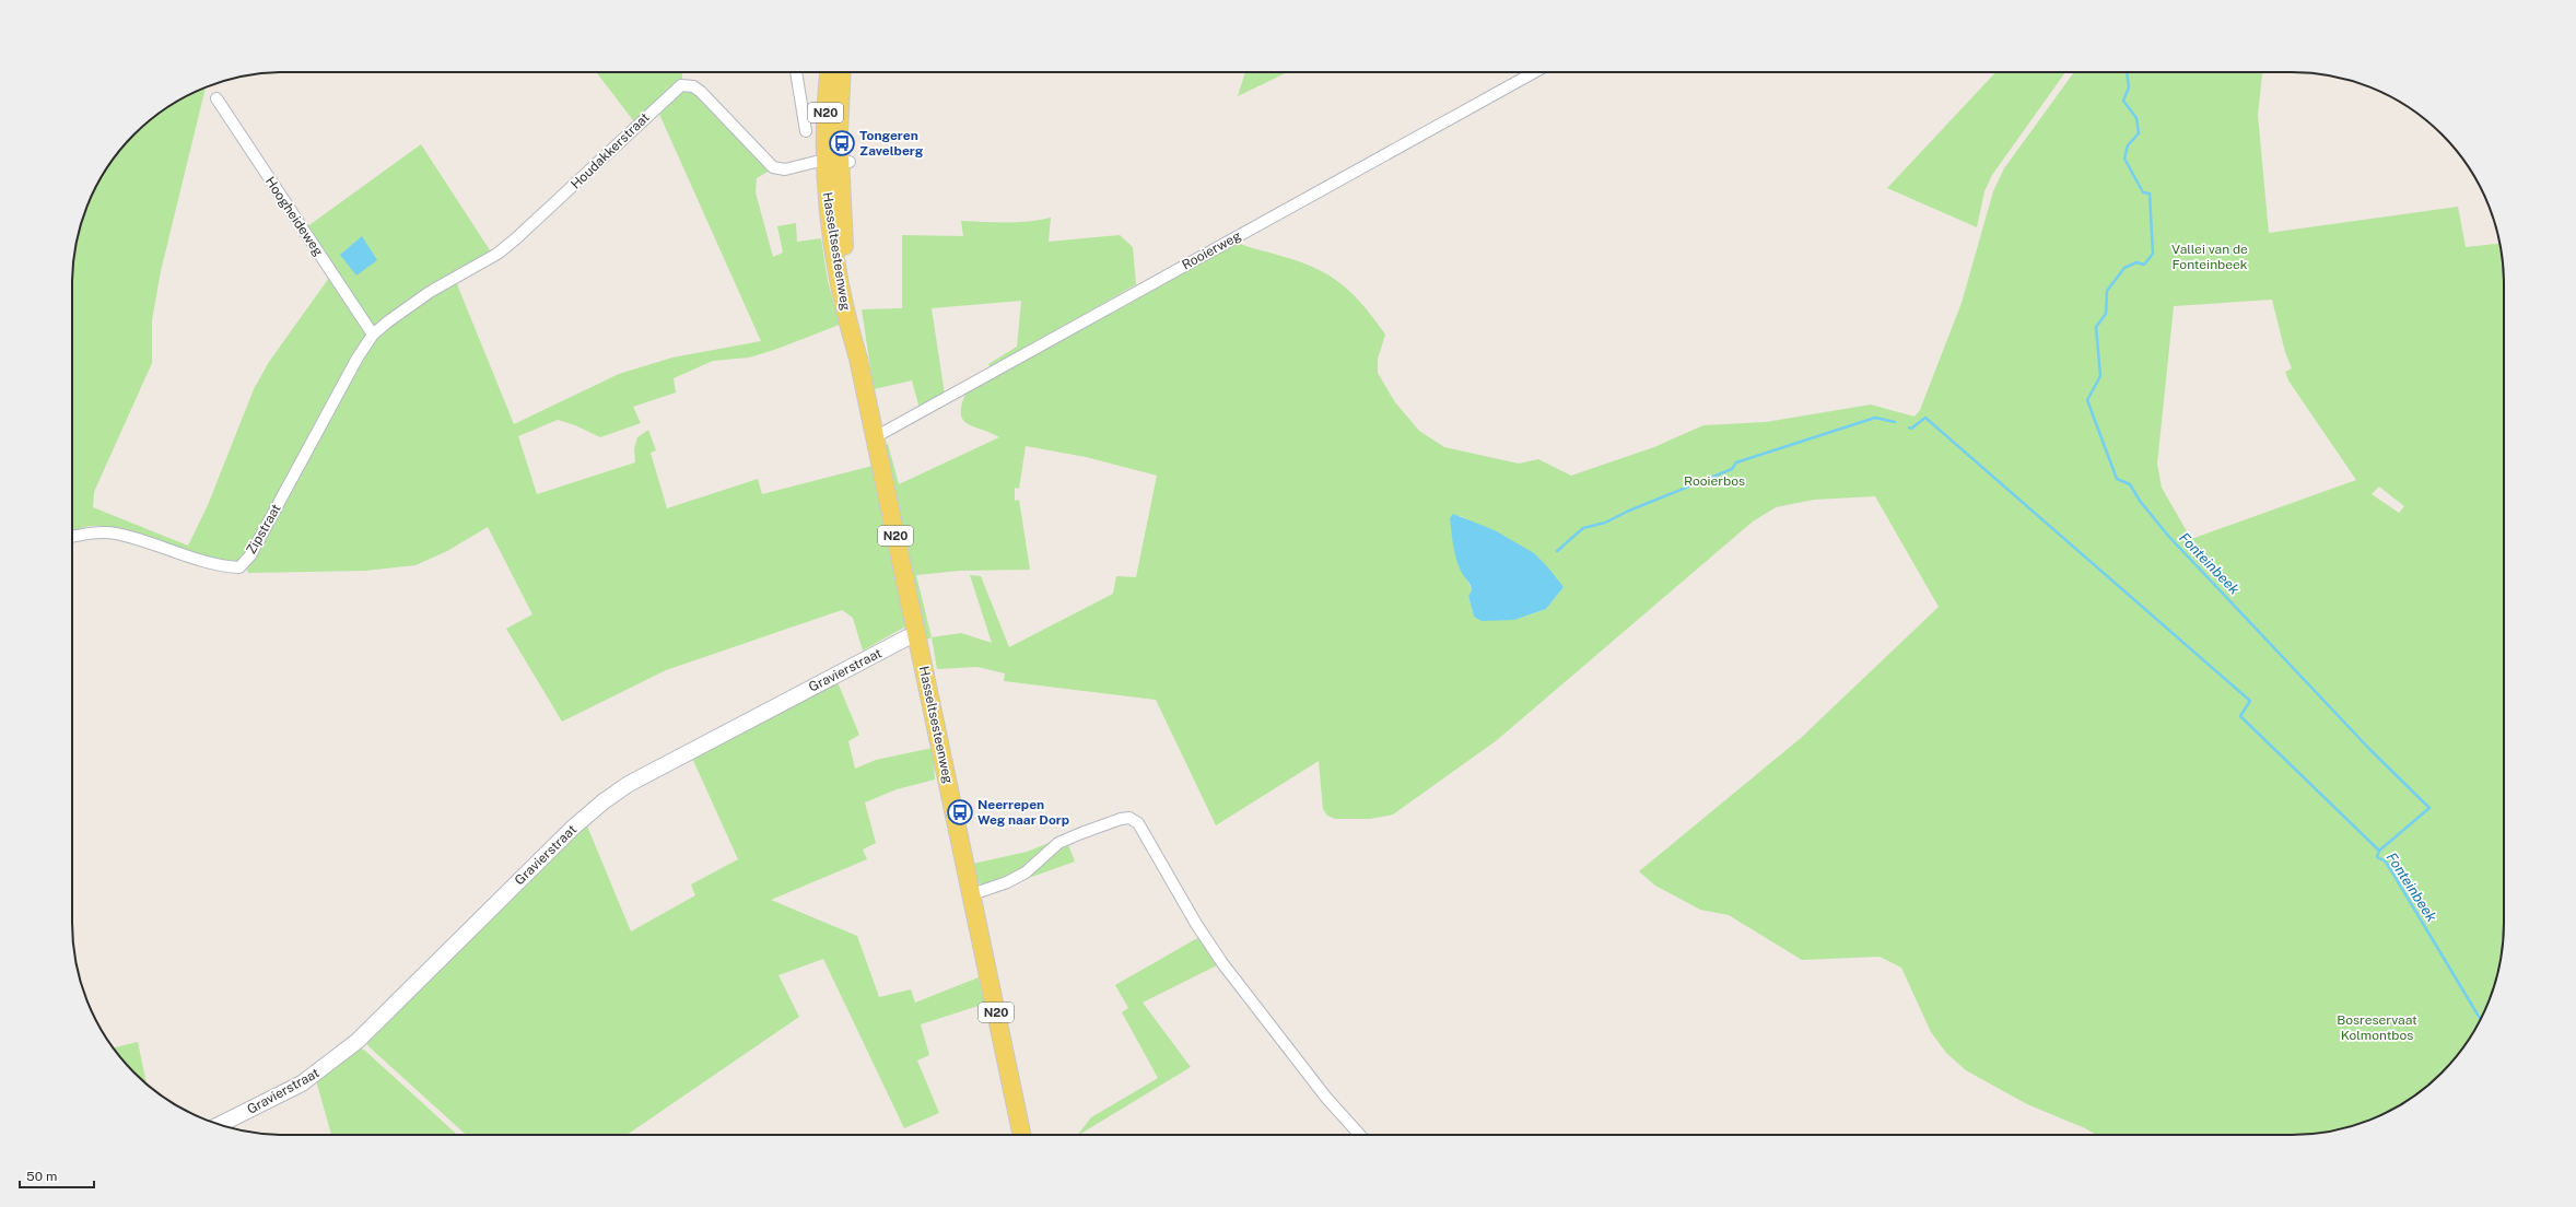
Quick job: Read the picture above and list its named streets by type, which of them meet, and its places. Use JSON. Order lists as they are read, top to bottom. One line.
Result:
{"streets":{"main road":["N20","Hasseltsesteenweg"],"street":["Houdakkerstraat","Hoogheideweg","Rooierweg","Zipstraat","Gravierstraat"]},"crossings":[["Houdakkerstraat","Hoogheideweg"],["Houdakkerstraat","Hasseltsesteenweg"],["Houdakkerstraat","Zipstraat"],["Hoogheideweg","Zipstraat"],["Rooierweg","Hasseltsesteenweg"],["Hasseltsesteenweg","Gravierstraat"]],"water":["Fonteinbeek"],"parks":["Vallei van de Fonteinbeek","Rooierbos","Bosreservaat Kolmontbos"],"places":{"bus stop":["Tongeren Zavelberg","Neerrepen Weg naar Dorp"]},"scale_bar":"50 m"}
